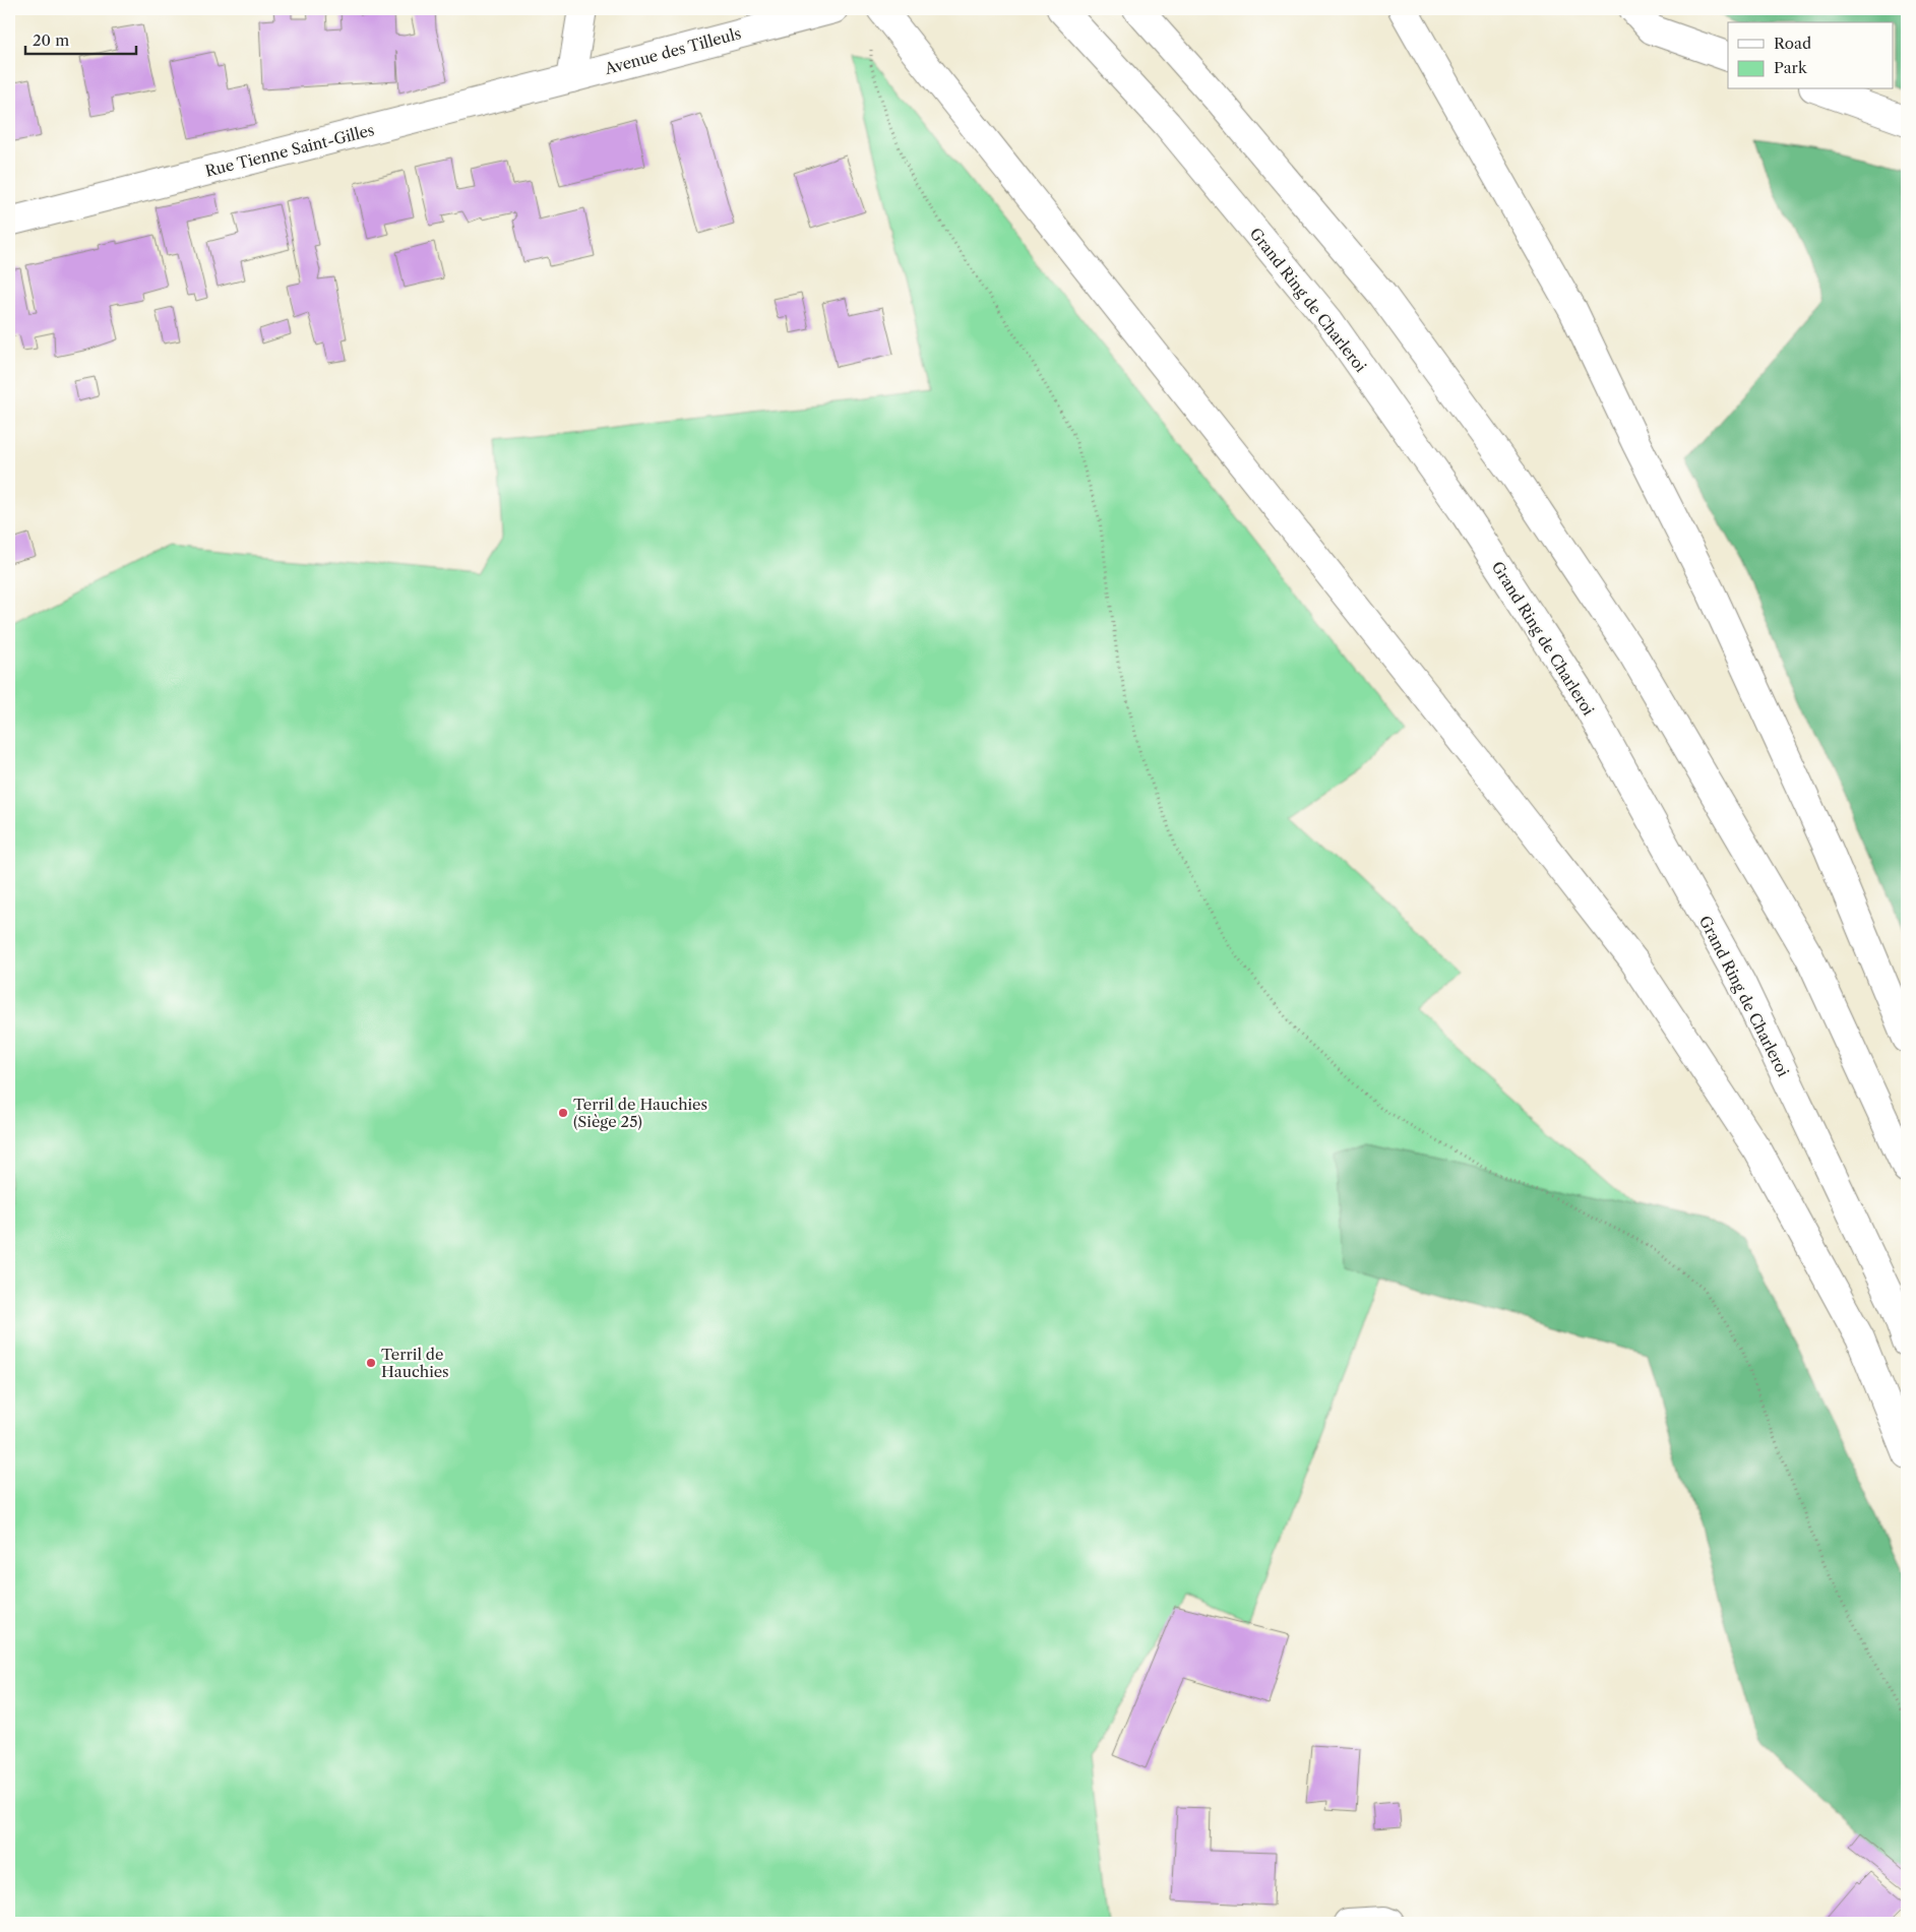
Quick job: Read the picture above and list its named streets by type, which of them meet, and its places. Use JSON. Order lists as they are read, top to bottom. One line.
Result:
{"streets":{"main road":["Avenue des Tilleuls","Rue Tienne Saint-Gilles","Grand Ring de Charleroi"]},"crossings":[["Avenue des Tilleuls","Rue Tienne Saint-Gilles"]],"places":["Terril de Hauchies (Siège 25)","Terril de Hauchies"],"legend":["Road","Park"],"scale_bar":"20 m"}
